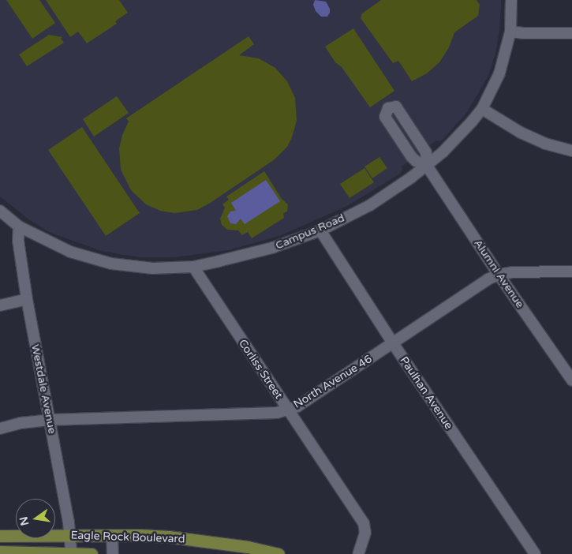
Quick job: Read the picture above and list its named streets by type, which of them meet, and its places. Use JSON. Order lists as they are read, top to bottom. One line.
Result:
{"streets":{"main road":["Eagle Rock Boulevard"],"street":["Campus Road","Alumni Avenue","Corliss Street","North Avenue 46","Westdale Avenue","Paulhan Avenue"]},"crossings":[["Campus Road","Alumni Avenue"],["Campus Road","Corliss Street"],["Campus Road","Westdale Avenue"],["Campus Road","Paulhan Avenue"],["Alumni Avenue","North Avenue 46"],["Corliss Street","North Avenue 46"],["North Avenue 46","Westdale Avenue"],["North Avenue 46","Paulhan Avenue"],["Westdale Avenue","Eagle Rock Boulevard"]],"north":"left"}
